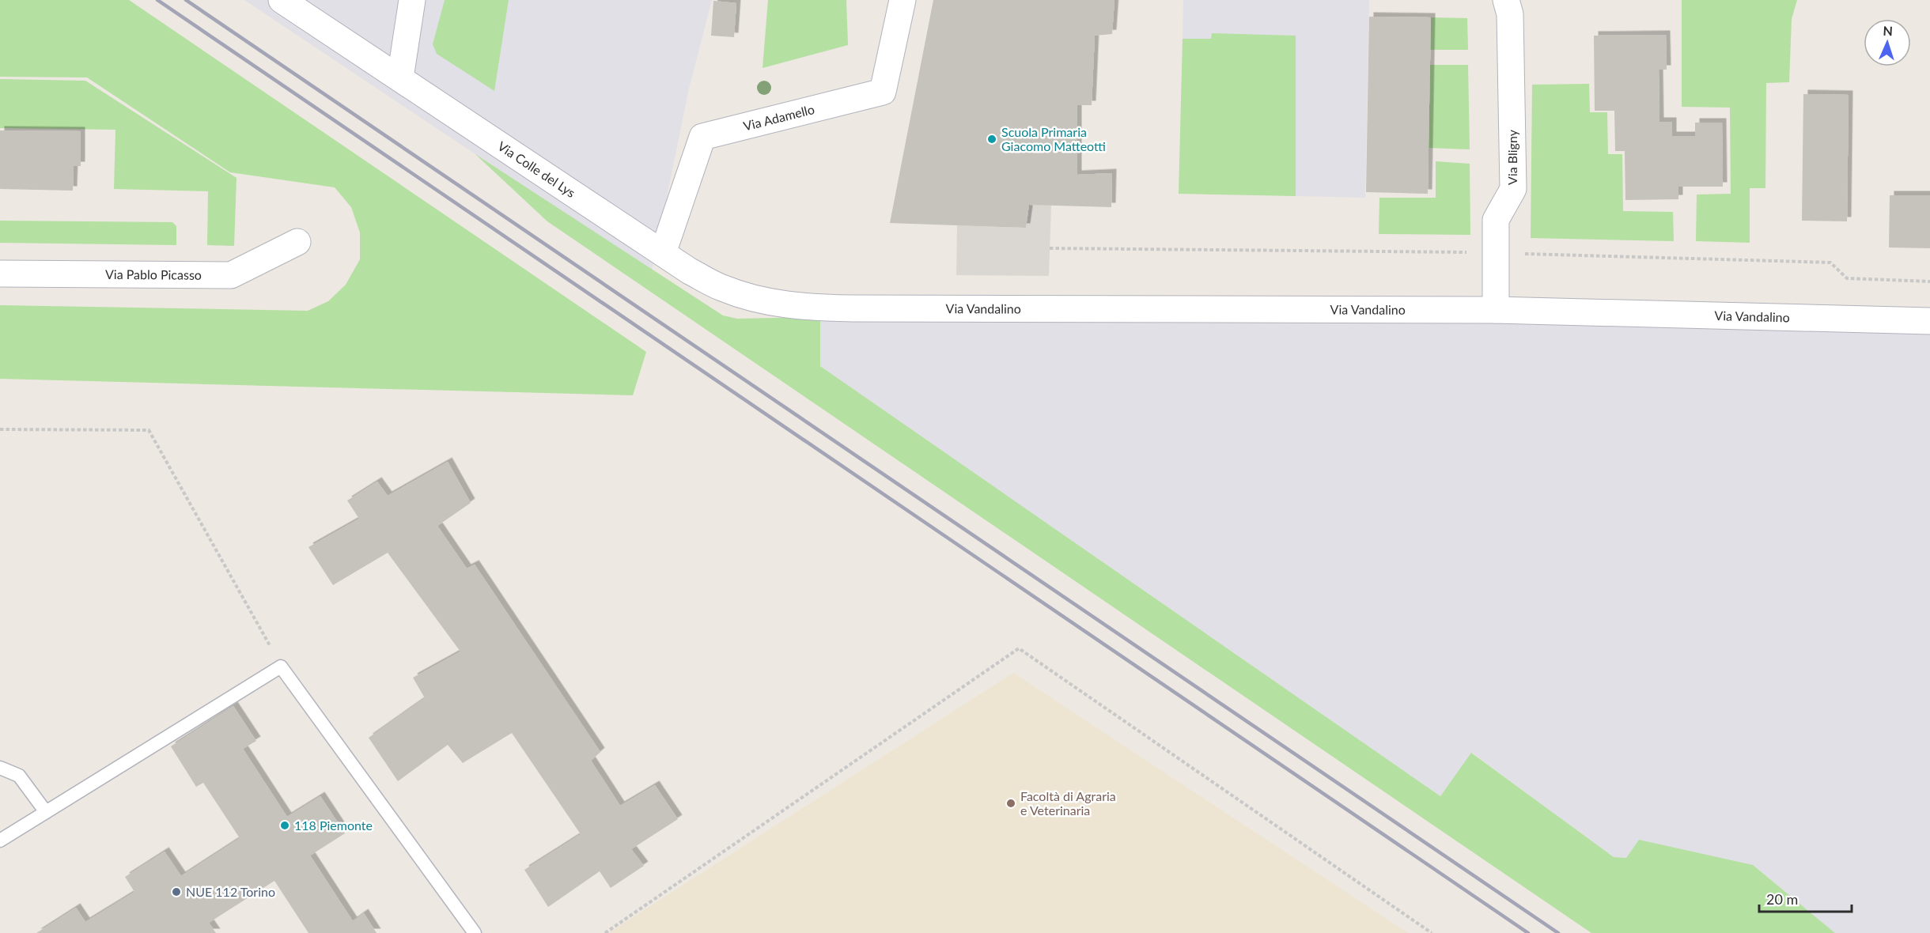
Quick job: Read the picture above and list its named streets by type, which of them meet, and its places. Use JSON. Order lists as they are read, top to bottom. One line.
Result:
{"streets":{"street":["Via Adamello","Via Bligny","Via Colle del Lys","Via Pablo Picasso","Via Vandalino"]},"crossings":[["Via Adamello","Via Colle del Lys"],["Via Bligny","Via Vandalino"],["Via Colle del Lys","Via Vandalino"]],"places":["Scuola Primaria Giacomo Matteotti","Facoltà di Agraria e Veterinaria","118 Piemonte","NUE 112 Torino"],"scale_bar":"20 m","north":"top"}
